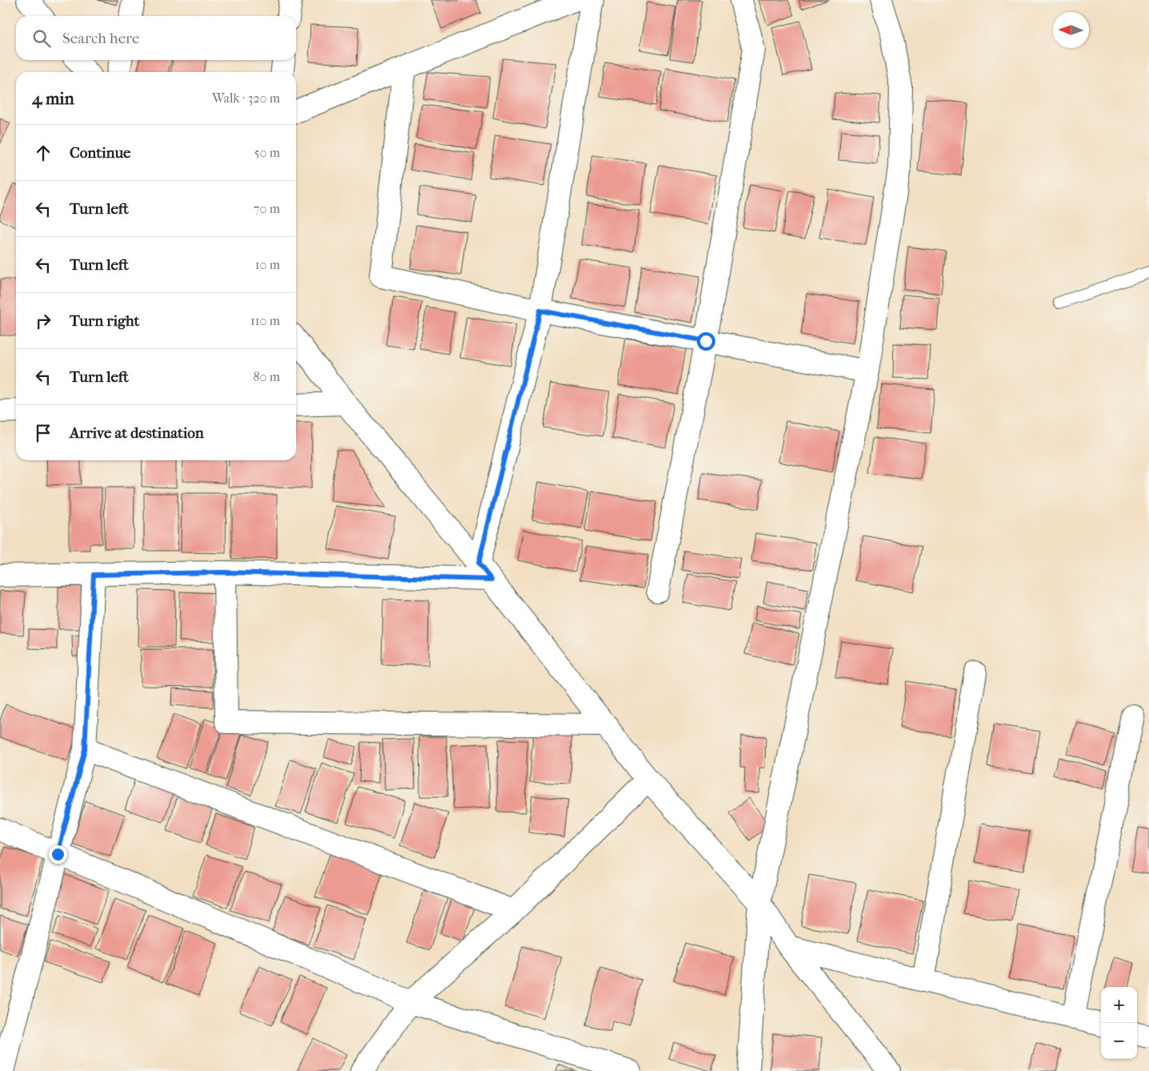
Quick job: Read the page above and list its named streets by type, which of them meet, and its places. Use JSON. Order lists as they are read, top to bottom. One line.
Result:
{"north":"left","page":{"search":"Search here","heading":["4 min","Walk · 320 m"],"list":[["Continue","50 m"],["Turn left","70 m"],["Turn left","10 m"],["Turn right","110 m"],["Turn left","80 m"],"Arrive at destination"],"map_buttons":["+","−"]}}
